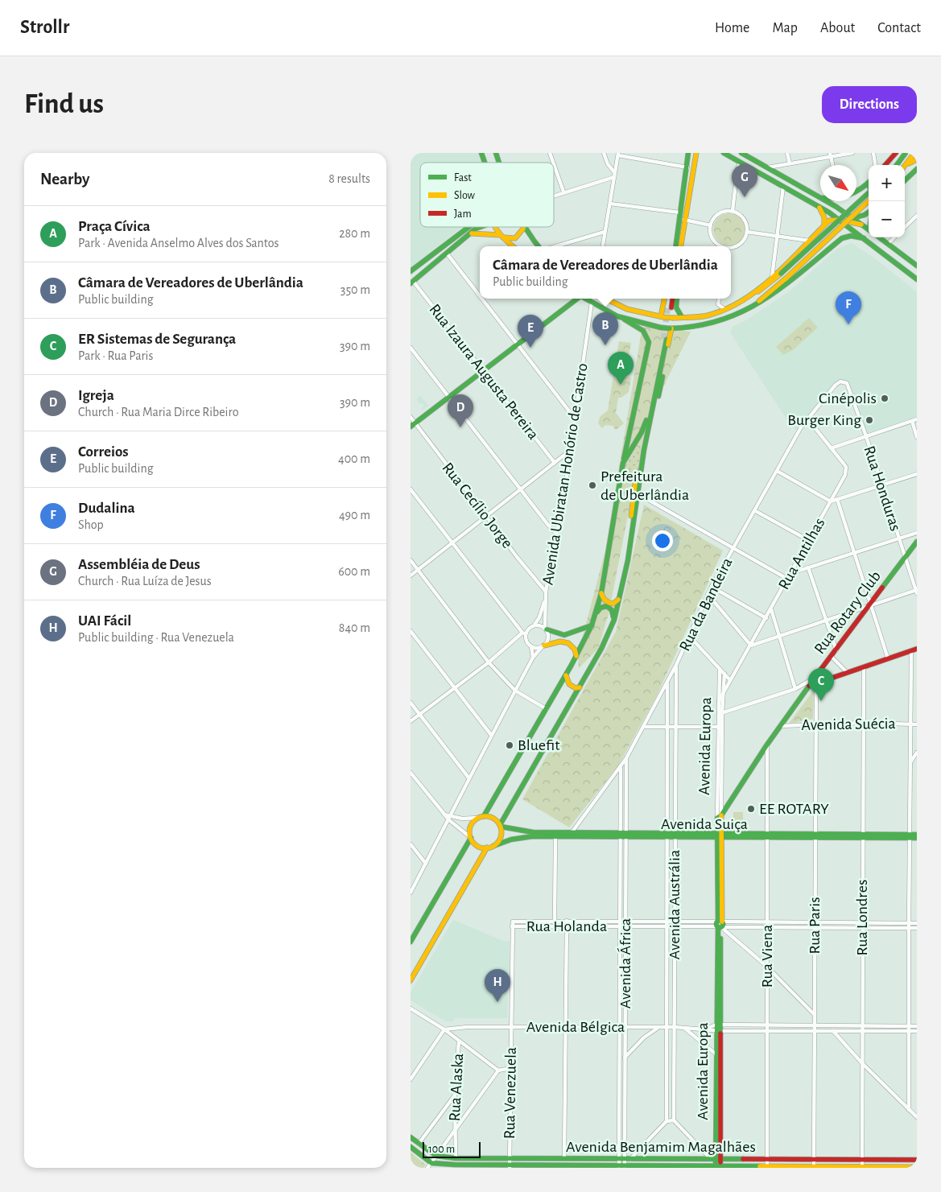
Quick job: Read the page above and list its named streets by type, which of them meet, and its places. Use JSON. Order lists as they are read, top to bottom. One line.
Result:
{"streets":{"main road":["Rua Rotary Club","Avenida Europa","Avenida Suiça","Avenida Benjamim Magalhães"],"street":["Rua Izaura Augusta Pereira","Avenida Ubiratan Honório de Castro","Rua Honduras","Rua Cecílio Jorge","Rua Antilhas","Rua da Bandeira","Avenida Suécia","Avenida Austrália","Rua Londres","Rua Paris","Rua Holanda","Rua Viena","Avenida África","Avenida Bélgica","Rua Alaska","Rua Venezuela"]},"crossings":[["Avenida Ubiratan Honório de Castro","Rua Cecílio Jorge"],["Rua Honduras","Rua da Bandeira"],["Rua Honduras","Rua Rotary Club"],["Rua Antilhas","Rua da Bandeira"],["Rua Antilhas","Avenida Europa"],["Rua da Bandeira","Avenida Europa"],["Rua da Bandeira","Avenida Suiça"],["Rua da Bandeira","Avenida Austrália"],["Rua da Bandeira","Avenida África"],["Rua Rotary Club","Avenida Suécia"],["Rua Rotary Club","Avenida Europa"],["Rua Rotary Club","Rua Viena"],["Avenida Suécia","Rua Londres"],["Avenida Suécia","Rua Paris"],["Avenida Europa","Avenida Suiça"],["Avenida Europa","Rua Holanda"],["Avenida Europa","Avenida Bélgica"],["Avenida Europa","Avenida Benjamim Magalhães"],["Avenida Suiça","Avenida Austrália"],["Avenida Suiça","Rua Londres"],["Avenida Suiça","Rua Paris"],["Avenida Suiça","Rua Viena"],["Avenida Suiça","Avenida África"],["Avenida Austrália","Rua Holanda"],["Avenida Austrália","Avenida Bélgica"],["Rua Londres","Rua Holanda"],["Rua Londres","Avenida Bélgica"],["Rua Londres","Avenida Benjamim Magalhães"],["Rua Paris","Rua Holanda"],["Rua Paris","Avenida Bélgica"],["Rua Paris","Avenida Benjamim Magalhães"],["Rua Holanda","Rua Viena"],["Rua Holanda","Avenida África"],["Rua Holanda","Rua Venezuela"],["Rua Viena","Avenida Bélgica"],["Rua Viena","Avenida Benjamim Magalhães"],["Avenida África","Avenida Bélgica"],["Avenida África","Avenida Benjamim Magalhães"],["Avenida Bélgica","Rua Venezuela"],["Rua Alaska","Avenida Benjamim Magalhães"],["Rua Venezuela","Avenida Benjamim Magalhães"]],"places":["Cinépolis","Burger King","Prefeitura de Uberlândia","Bluefit","EE ROTARY"],"legend":["Fast","Slow","Jam"],"scale_bar":"100 m","north":"bottom right","page":{"header":"Strollr","nav":["Home","Map","About","Contact"],"buttons":"Directions","title":"Find us","heading":["Nearby","8 results"],"pins":["G","F","B","E","A","D","C","H"],"map_buttons":["+","−"],"list":[{"mark":"A","name":"Praça Cívica","note":"Park · Avenida Anselmo Alves dos Santos","value":"280 m"},{"mark":"B","name":"Câmara de Vereadores de Uberlândia","note":"Public building","value":"350 m"},{"mark":"C","name":"ER Sistemas de Segurança","note":"Park · Rua Paris","value":"390 m"},{"mark":"D","name":"Igreja","note":"Church · Rua Maria Dirce Ribeiro","value":"390 m"},{"mark":"E","name":"Correios","note":"Public building","value":"400 m"},{"mark":"F","name":"Dudalina","note":"Shop","value":"490 m"},{"mark":"G","name":"Assembléia de Deus","note":"Church · Rua Luíza de Jesus","value":"600 m"},{"mark":"H","name":"UAI Fácil","note":"Public building · Rua Venezuela","value":"840 m"}],"popup":["Câmara de Vereadores de Uberlândia","Public building"],"scale":"100 m"}}
